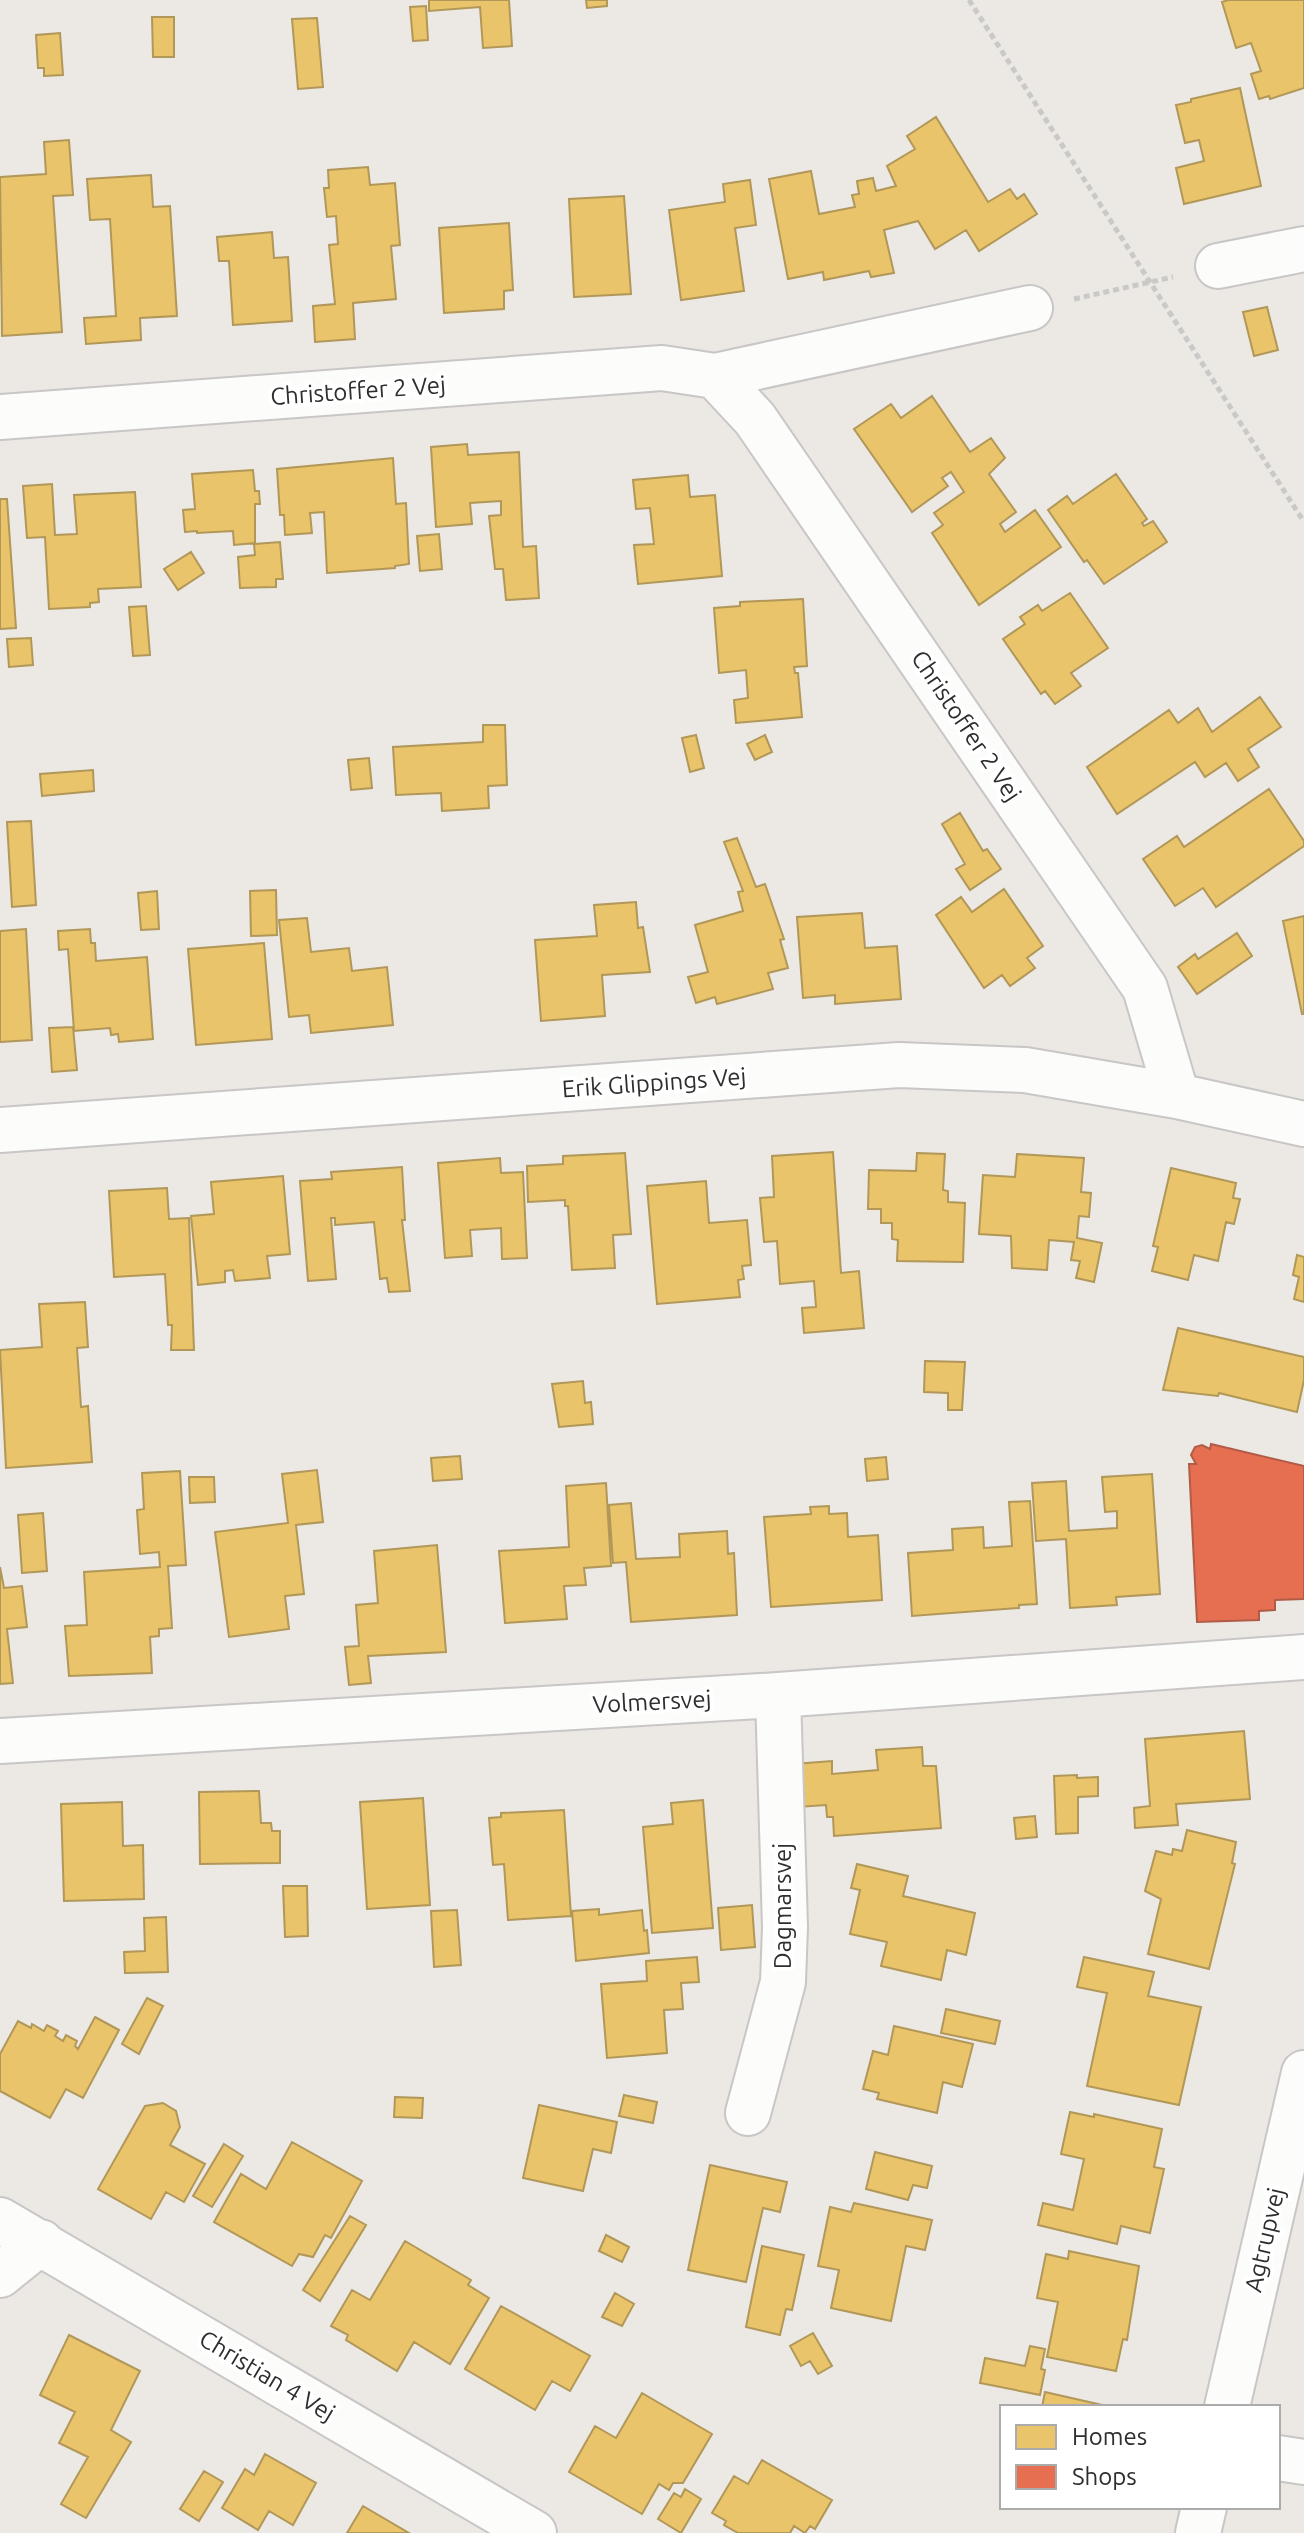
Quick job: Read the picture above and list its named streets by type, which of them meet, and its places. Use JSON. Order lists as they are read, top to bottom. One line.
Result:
{"streets":{"street":["Christoffer 2 Vej","Erik Glippings Vej","Volmersvej","Dagmarsvej","Agtrupvej","Christian 4 Vej"]},"crossings":[["Christoffer 2 Vej","Erik Glippings Vej"],["Volmersvej","Dagmarsvej"]],"legend":["Homes","Shops"]}
